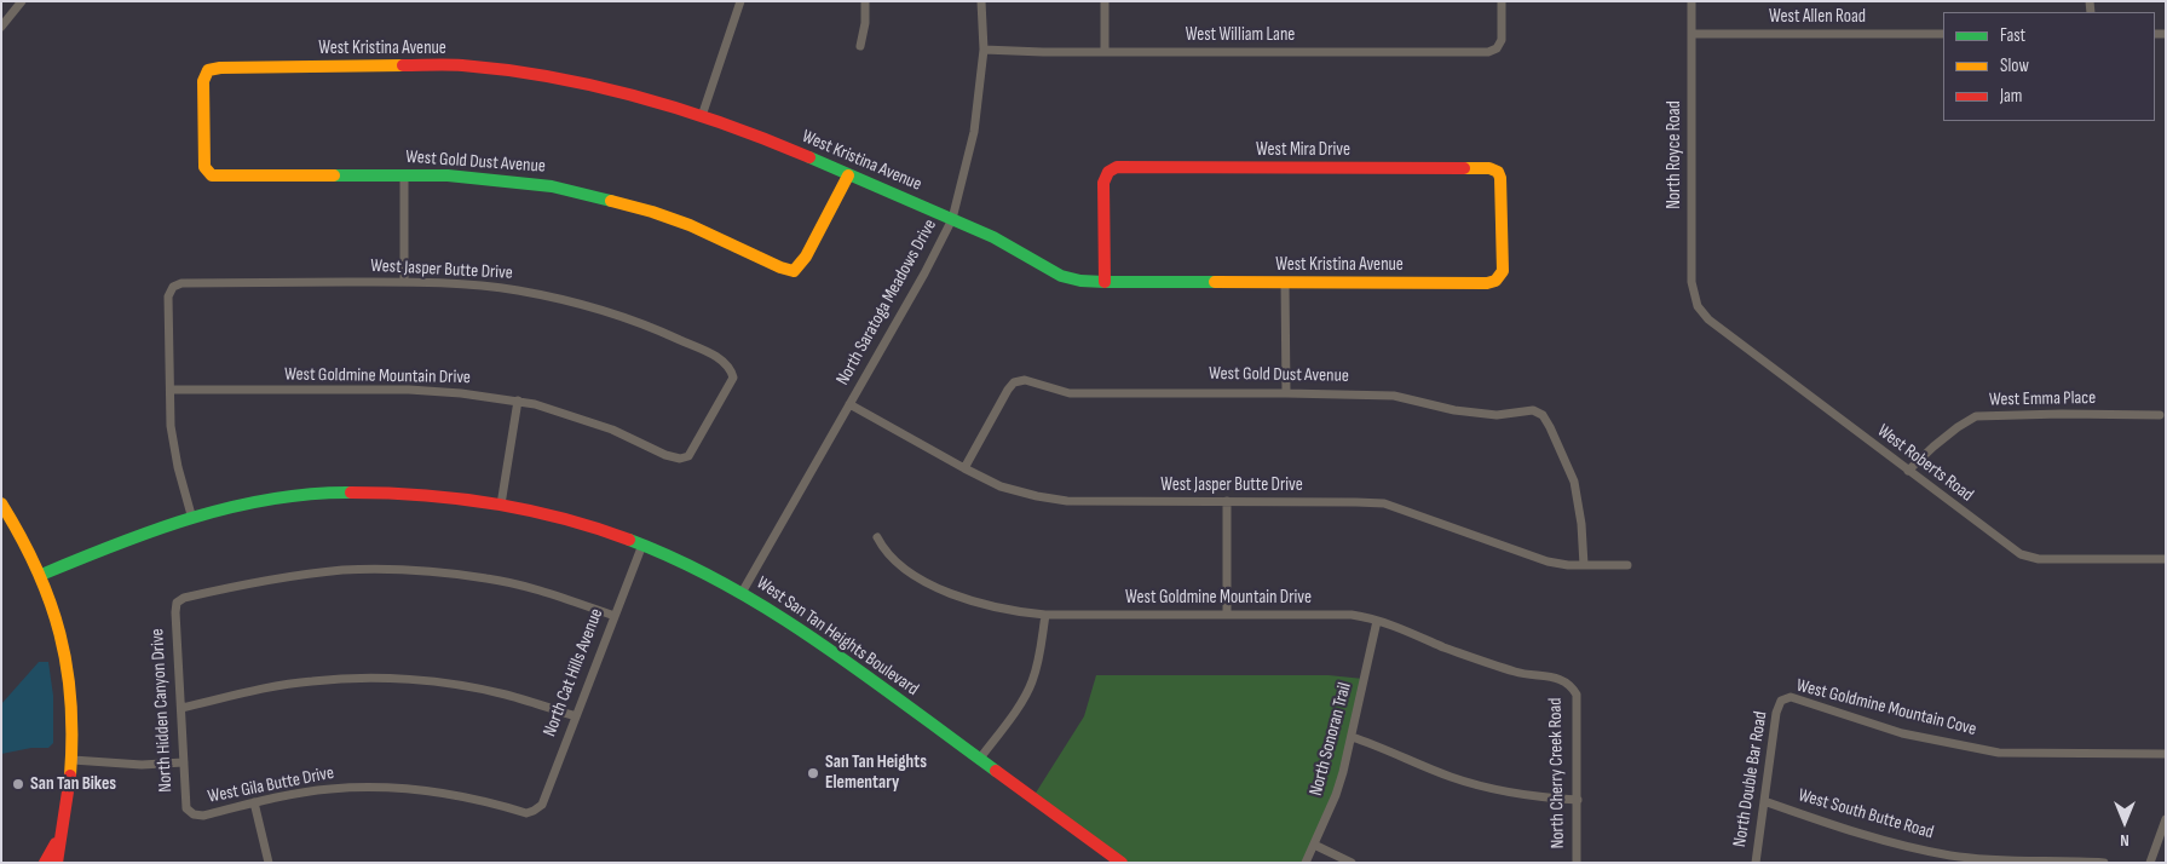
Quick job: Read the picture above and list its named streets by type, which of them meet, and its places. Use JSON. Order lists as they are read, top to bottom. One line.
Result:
{"streets":{"street":["West Allen Road","West William Lane","West Kristina Avenue","West Mira Drive","North Royce Road","West Gold Dust Avenue","West Jasper Butte Drive","North Saratoga Meadows Drive","West Goldmine Mountain Drive","West Emma Place","West Roberts Road","West San Tan Heights Boulevard","North Cat Hills Avenue","West Goldmine Mountain Cove","North Hidden Canyon Drive","North Sonoran Trail","North Cherry Creek Road","North Double Bar Road","West Gila Butte Drive","West South Butte Road"]},"crossings":[["West Allen Road","North Royce Road"],["West William Lane","North Saratoga Meadows Drive"],["West Kristina Avenue","West Mira Drive"],["West Kristina Avenue","West Gold Dust Avenue"],["West Kristina Avenue","North Saratoga Meadows Drive"],["North Royce Road","West Roberts Road"],["West Gold Dust Avenue","West Jasper Butte Drive"],["West Jasper Butte Drive","North Saratoga Meadows Drive"],["West Jasper Butte Drive","West Goldmine Mountain Drive"],["North Saratoga Meadows Drive","West San Tan Heights Boulevard"],["West Goldmine Mountain Drive","North Sonoran Trail"],["West Goldmine Mountain Drive","North Cherry Creek Road"],["West Emma Place","West Roberts Road"],["West San Tan Heights Boulevard","North Cat Hills Avenue"],["North Cat Hills Avenue","North Hidden Canyon Drive"],["North Cat Hills Avenue","West Gila Butte Drive"],["West Goldmine Mountain Cove","North Double Bar Road"],["North Hidden Canyon Drive","West Gila Butte Drive"],["North Double Bar Road","West South Butte Road"]],"places":["San Tan Heights Elementary","San Tan Bikes"],"legend":["Fast","Slow","Jam"],"north":"bottom"}
